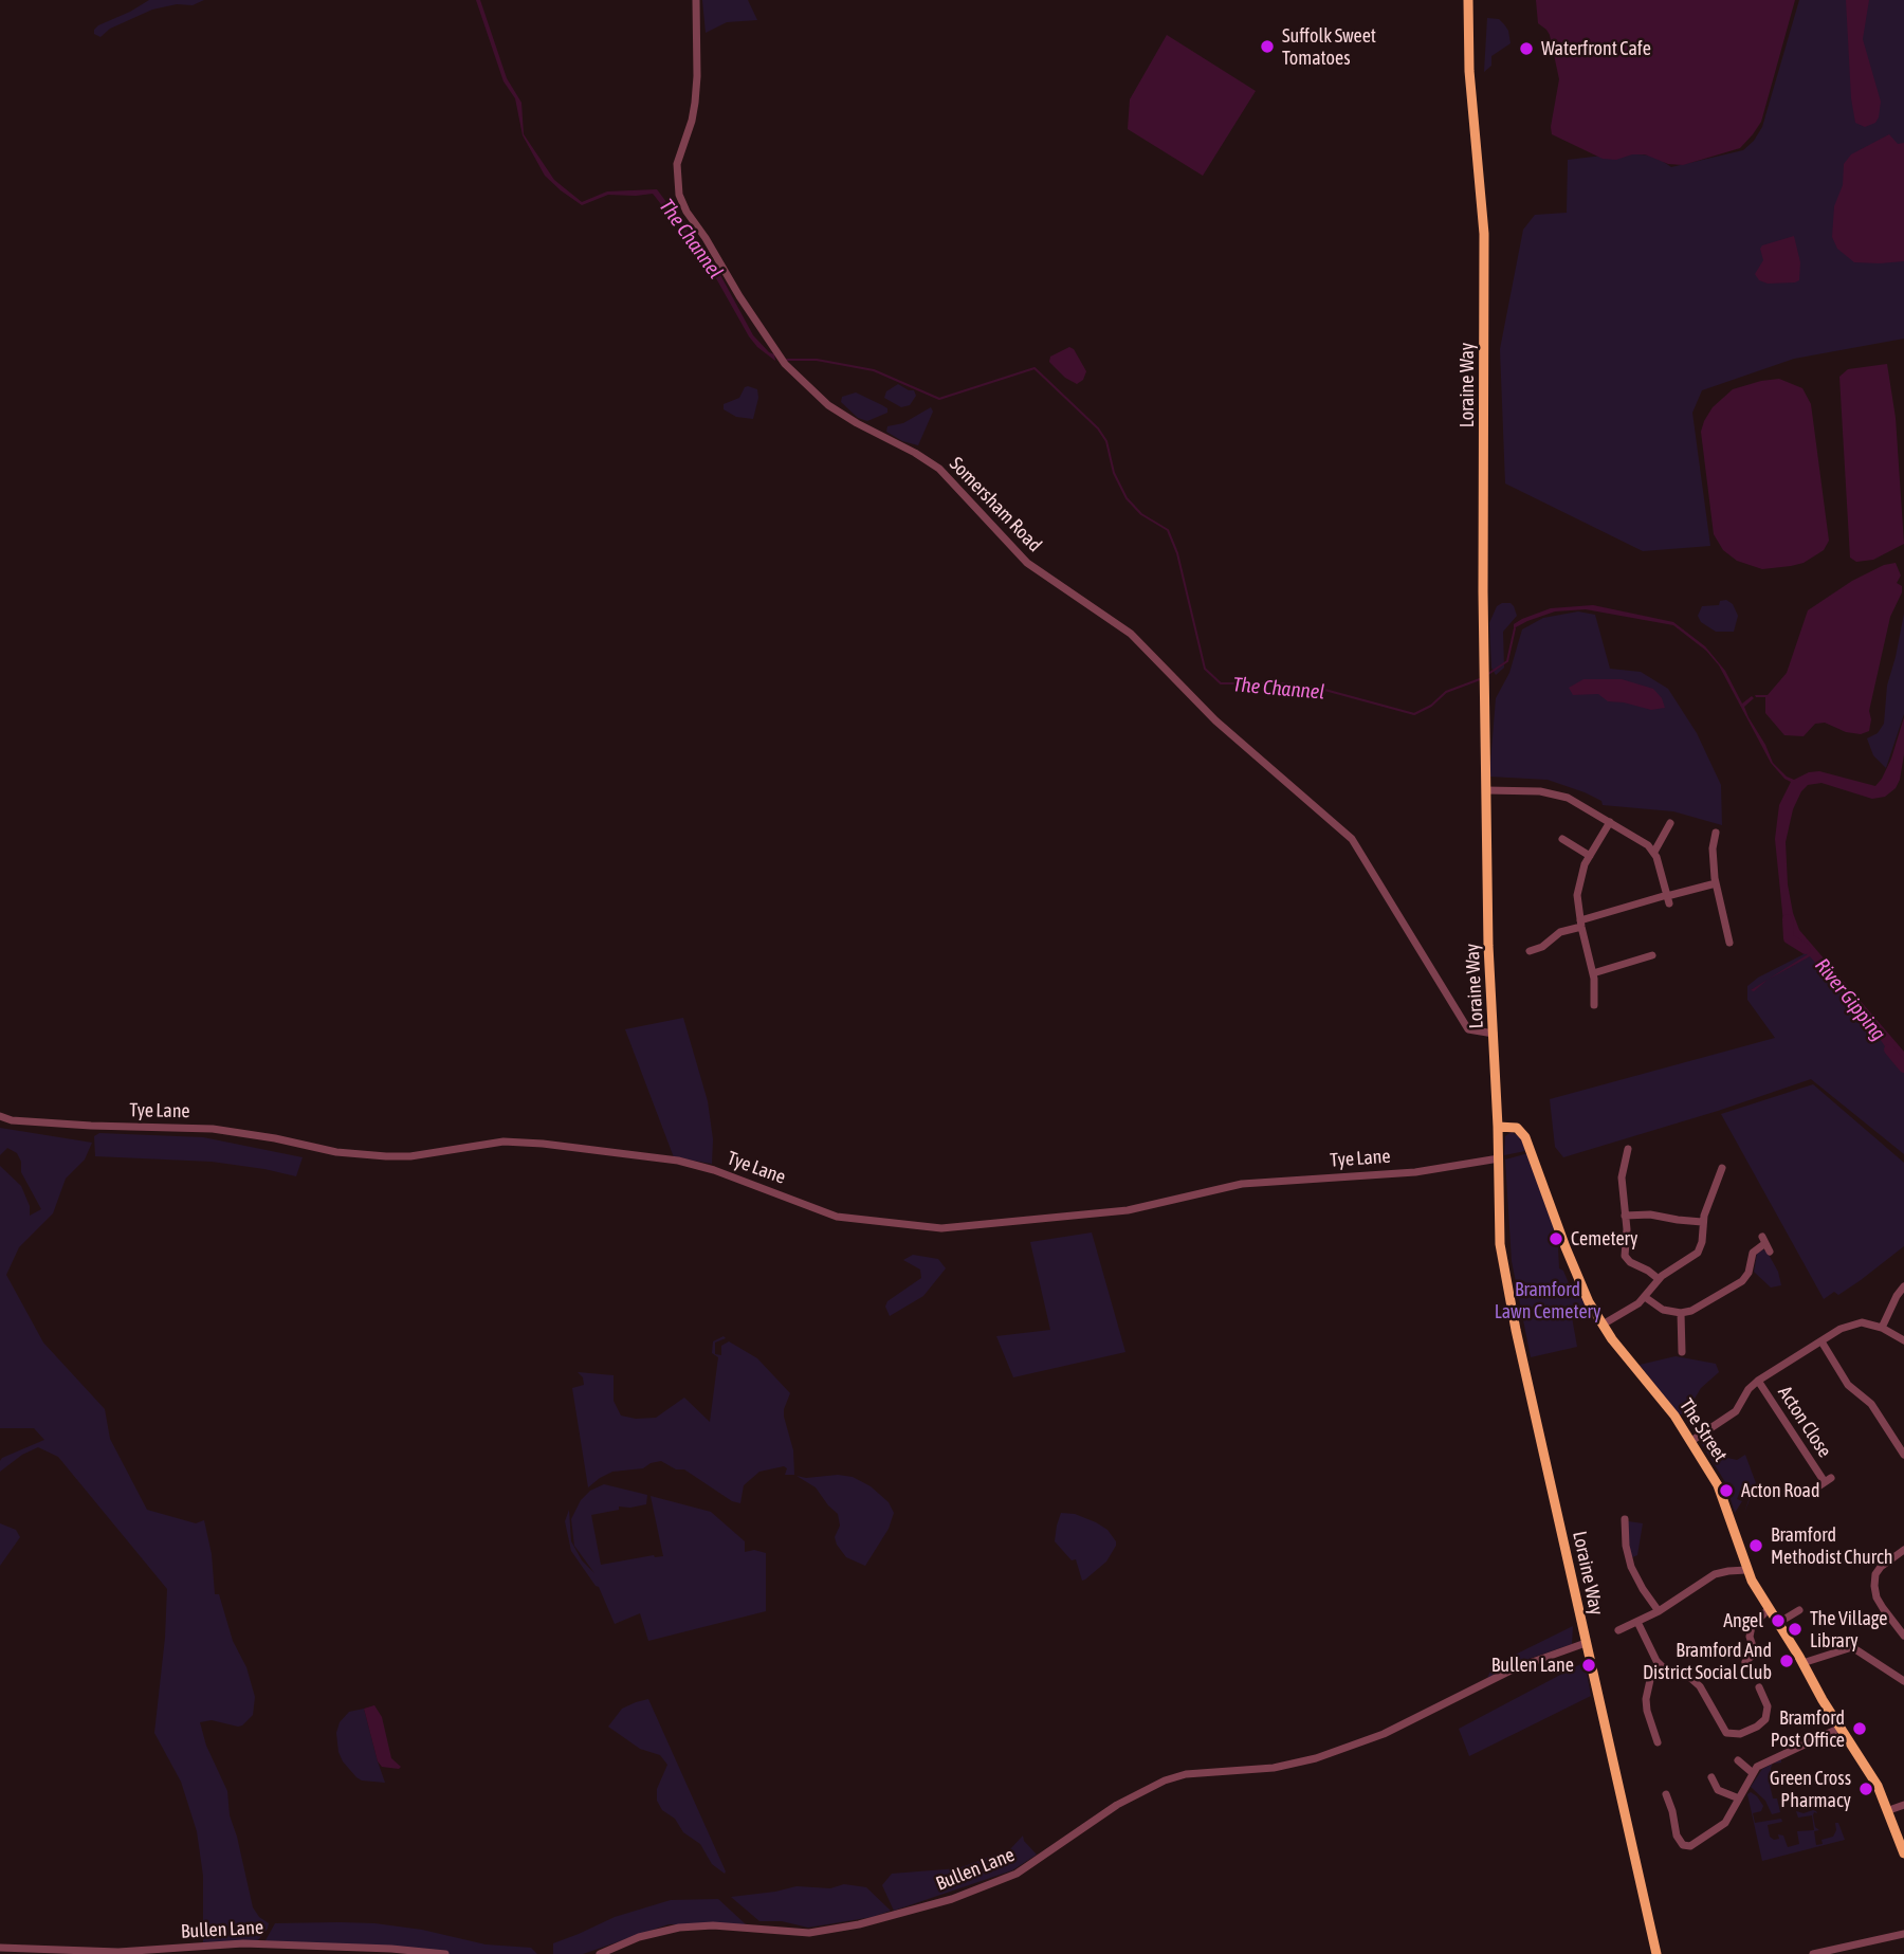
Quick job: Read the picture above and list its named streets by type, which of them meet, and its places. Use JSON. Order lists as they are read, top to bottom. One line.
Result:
{"streets":{"main road":["Loraine Way","The Street"],"street":["Somersham Road","Tye Lane","Acton Close","Bullen Lane"]},"crossings":[["Loraine Way","Somersham Road"],["Loraine Way","Tye Lane"],["Loraine Way","The Street"],["Loraine Way","Bullen Lane"]],"water":["The Channel","River Gipping"],"parks":["Bramford Lawn Cemetery"],"places":["Suffolk Sweet Tomatoes","Waterfront Cafe","Cemetery","Acton Road","Bramford Methodist Church","Angel","The Village Library","Bramford And District Social Club","Bullen Lane","Bramford Post Office","Green Cross Pharmacy"]}
